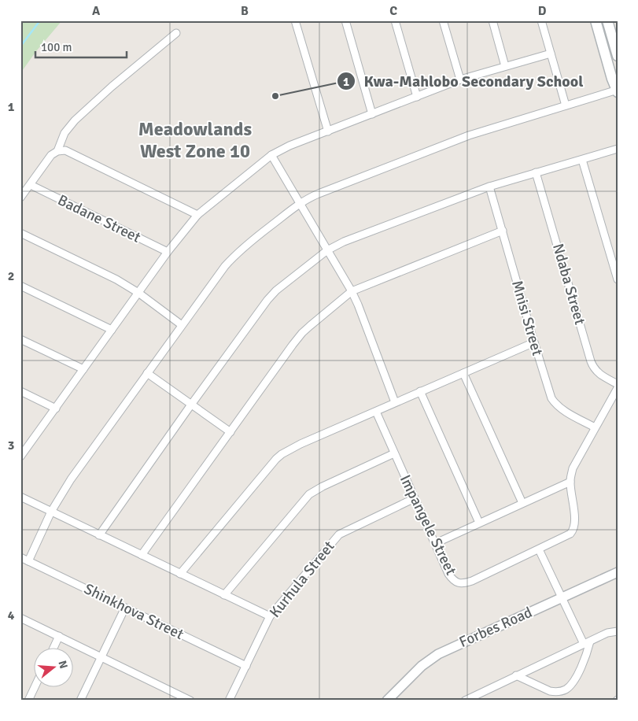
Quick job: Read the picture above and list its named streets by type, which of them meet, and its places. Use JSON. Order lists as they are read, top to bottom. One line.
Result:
{"streets":{"street":["Badane Street","Ndaba Street","Mnisi Street","Impangele Street","Kurhula Street","Shinkhova Street","Forbes Road"]},"crossings":[["Impangele Street","Kurhula Street"],["Kurhula Street","Shinkhova Street"]],"districts":["Meadowlands West Zone 10"],"places":["Kwa-Mahlobo Secondary School"],"scale_bar":"100 m","north":"right","grid":{"columns":["A","B","C","D"],"rows":["1","2","3","4"]}}
